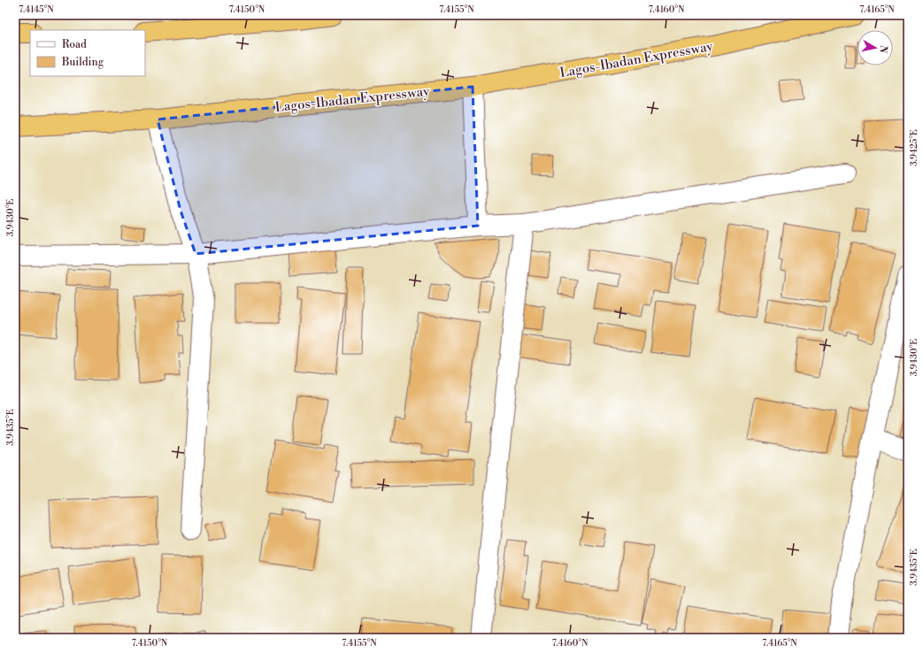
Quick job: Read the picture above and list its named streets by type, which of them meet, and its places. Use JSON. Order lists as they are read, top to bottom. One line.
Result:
{"streets":{"highway":["Lagos-Ibadan Expressway"]},"legend":["Road","Building"],"north":"right","coordinates":["7.4145°N","7.4150°N","7.4155°N","7.4160°N","7.4165°N","3.9425°E","3.9430°E","3.9435°E"]}
